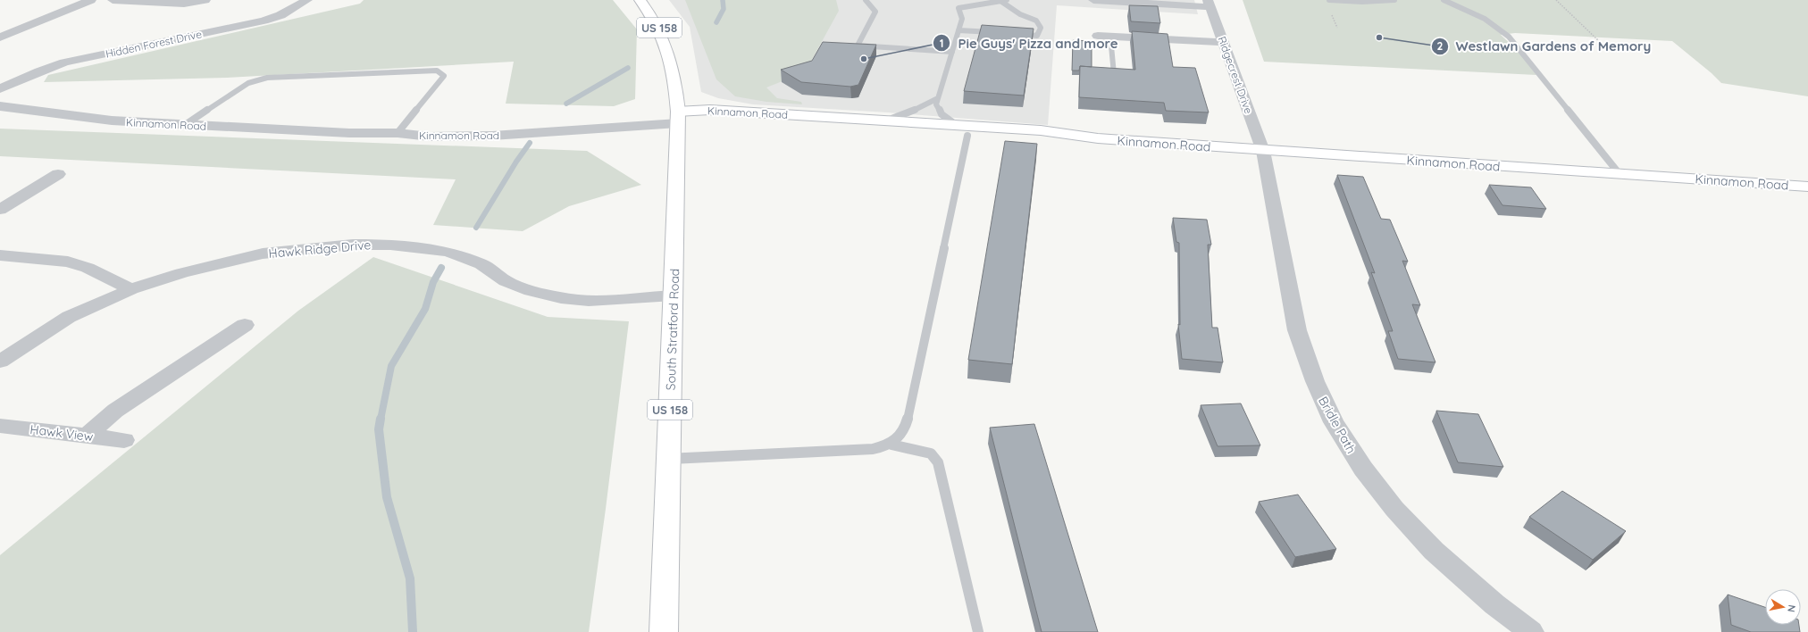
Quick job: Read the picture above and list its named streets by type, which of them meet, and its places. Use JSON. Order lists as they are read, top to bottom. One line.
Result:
{"streets":{"main road":["US 158","Kinnamon Road","South Stratford Road"],"street":["Hidden Forest Drive","Ridgecrest Drive","Hawk Ridge Drive","Bridle Path","Hawk View"]},"crossings":[["US 158","Kinnamon Road"],["US 158","South Stratford Road"],["Ridgecrest Drive","Kinnamon Road"],["Ridgecrest Drive","Bridle Path"],["Kinnamon Road","South Stratford Road"],["Kinnamon Road","Bridle Path"],["Hawk Ridge Drive","South Stratford Road"]],"places":["Westlawn Gardens of Memory","Pie Guys' Pizza and more"],"north":"right"}
